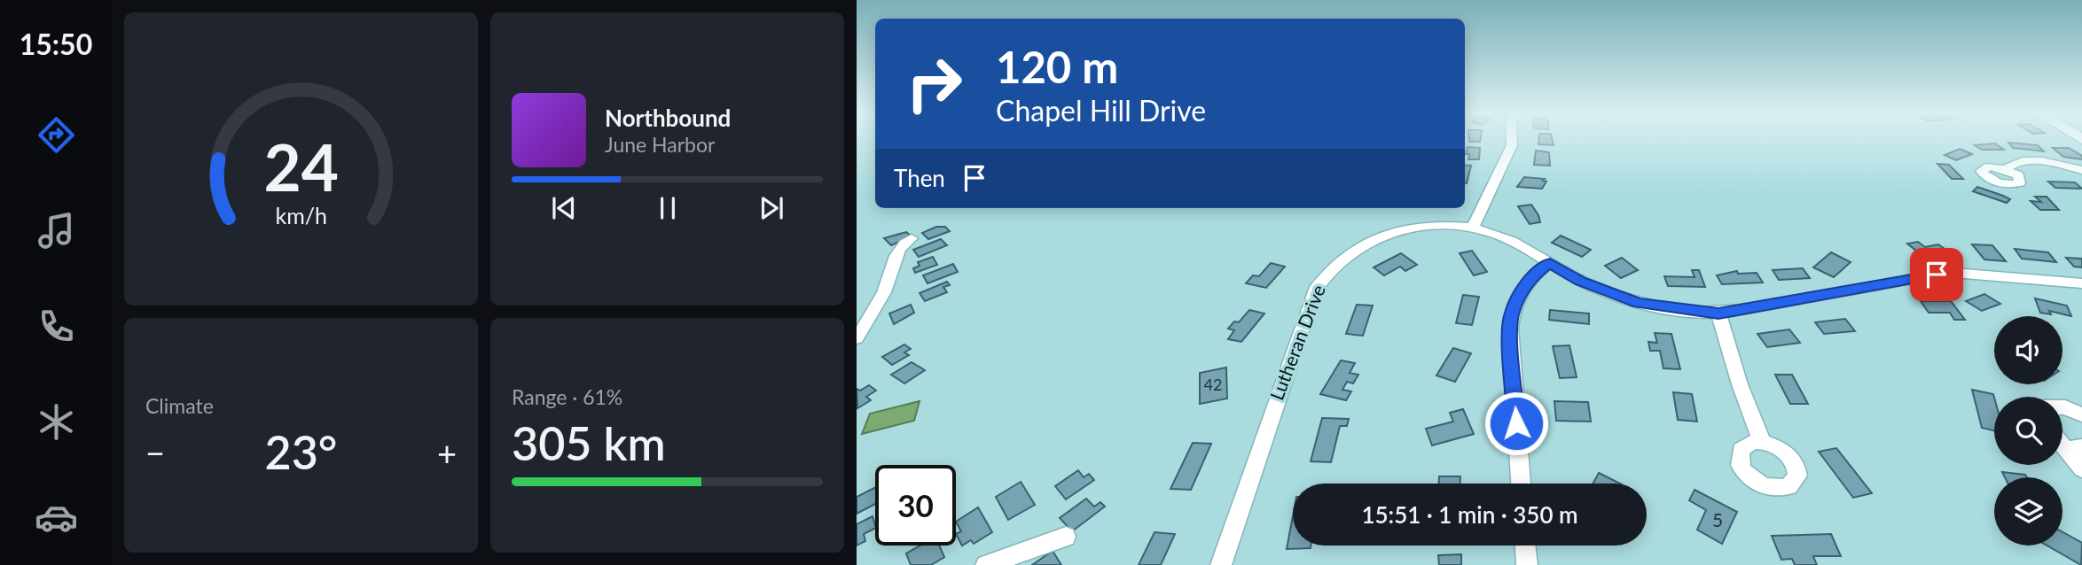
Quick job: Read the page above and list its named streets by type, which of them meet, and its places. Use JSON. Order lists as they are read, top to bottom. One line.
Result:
{"streets":{"street":["Lutheran Drive"]},"house_numbers":["42","5"],"page":{"tabs":"15:50","turn":["120 m","Chapel Hill Drive"],"song":["Northbound","June Harbor"],"then":"Then","tile":["Climate",["Range · 61%","305 km"]],"heat":["−","23°","+"],"limit":"30","trip":"15:51 · 1 min · 350 m","gauge":["24","km/h"]}}
